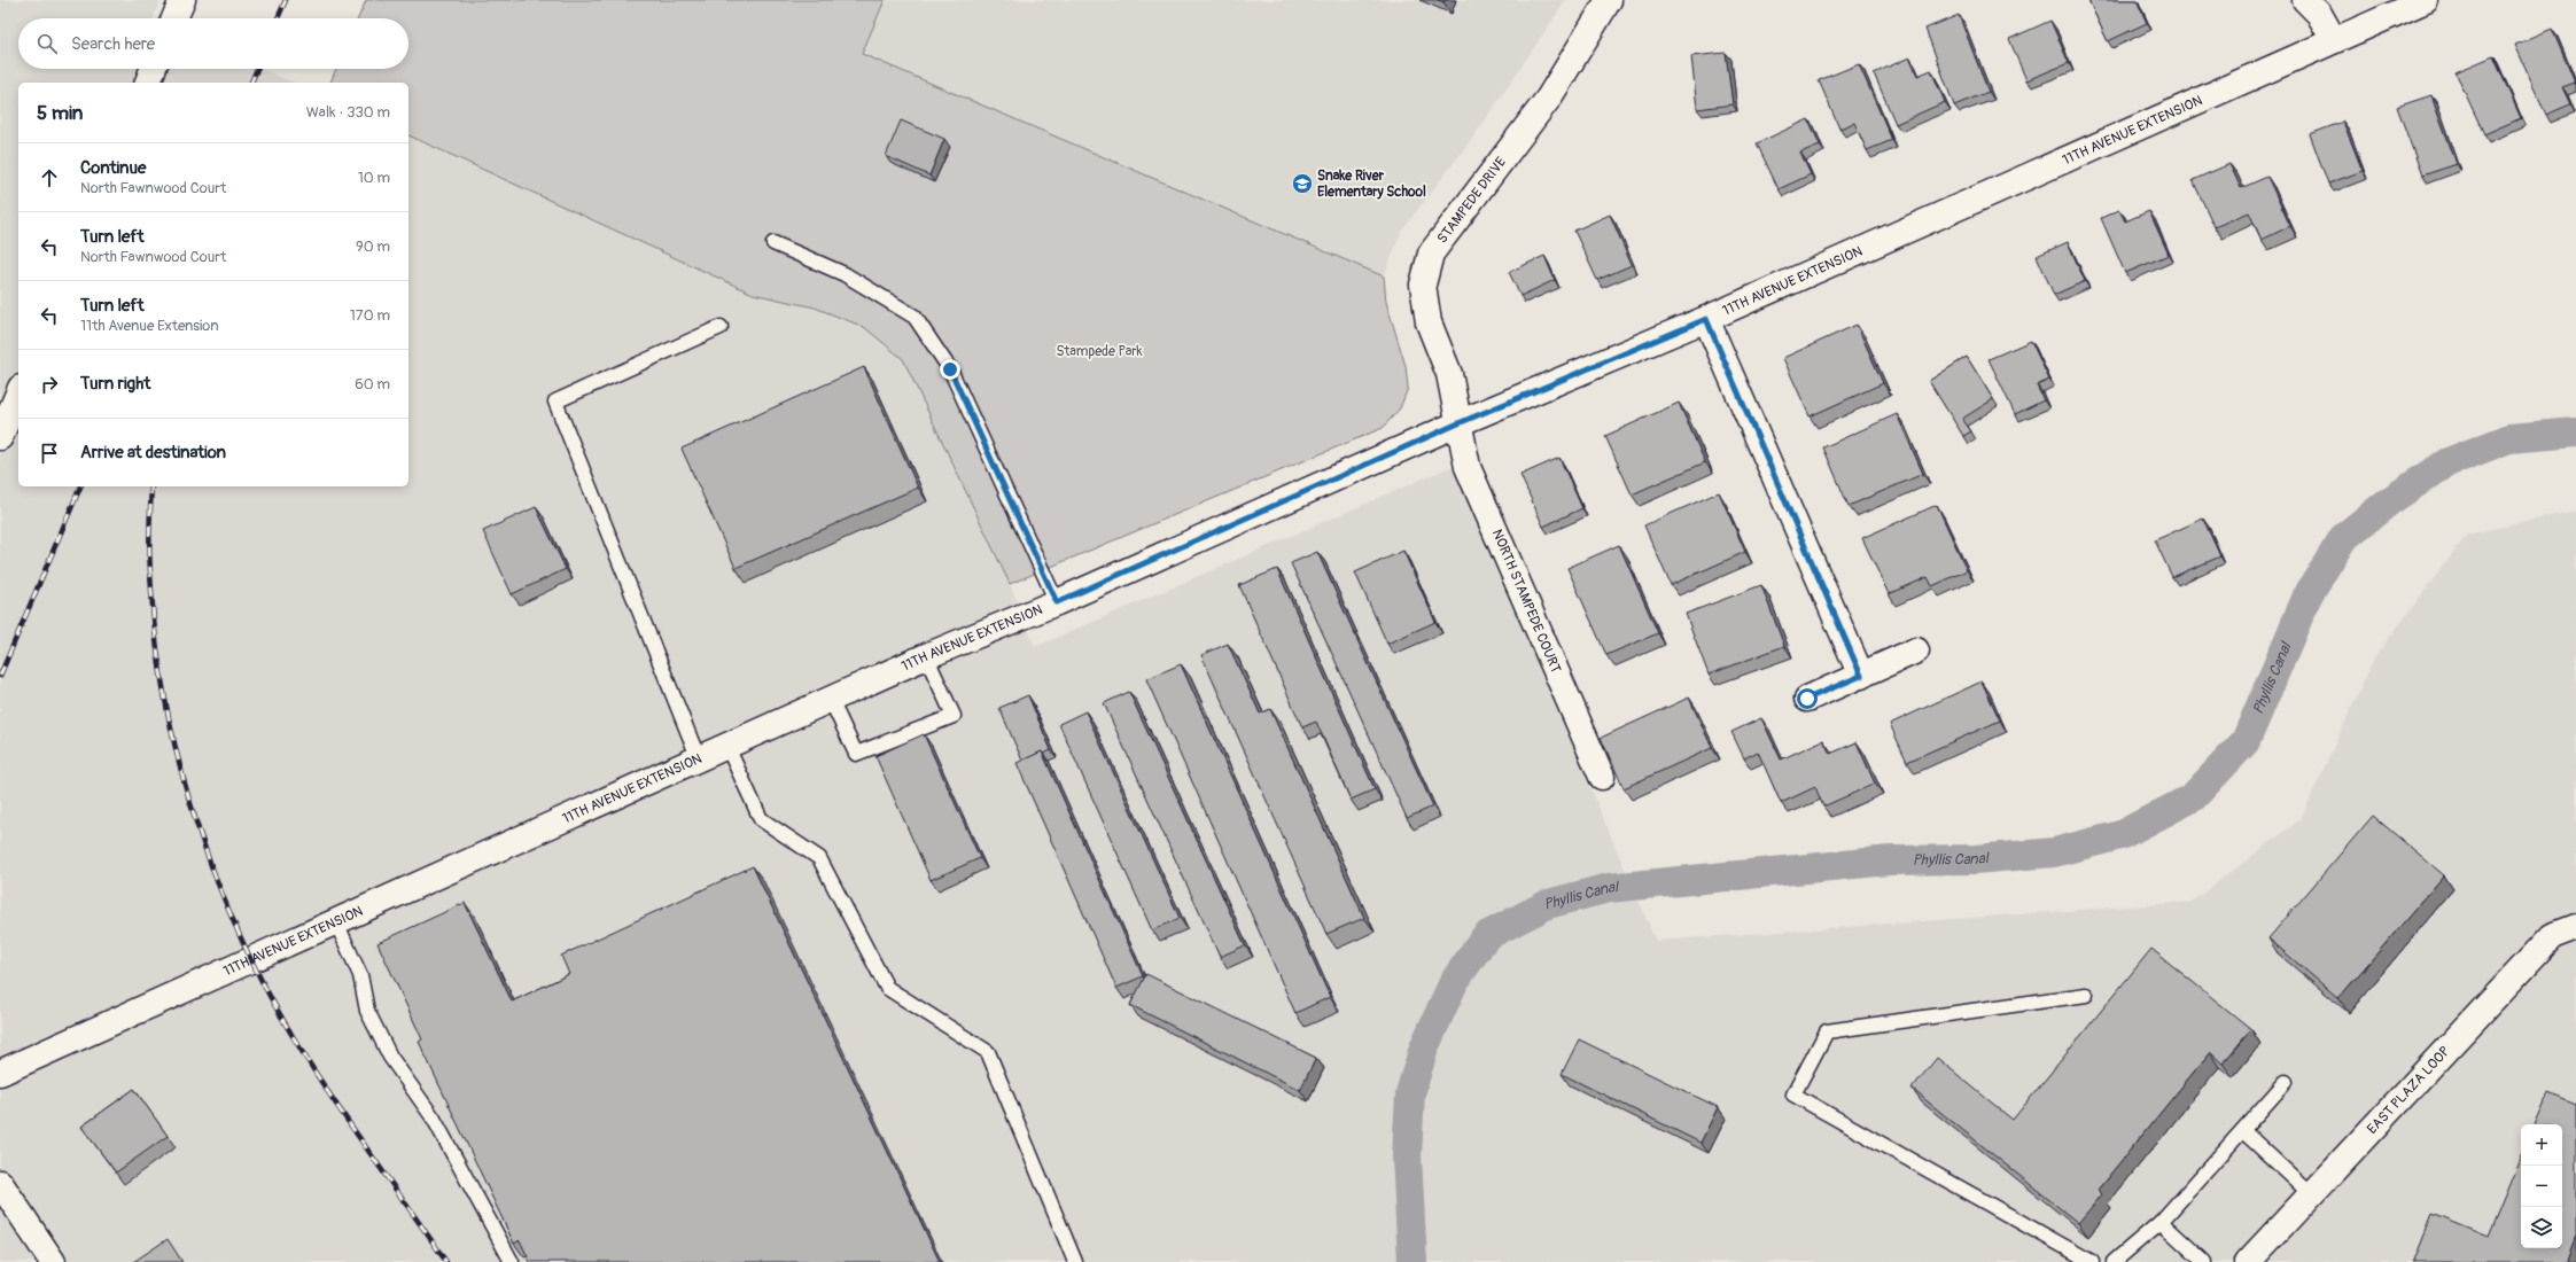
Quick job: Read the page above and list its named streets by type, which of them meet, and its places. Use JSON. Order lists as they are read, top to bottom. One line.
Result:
{"streets":{"street":["11TH AVENUE EXTENSION","STAMPEDE DRIVE","NORTH STAMPEDE COURT","EAST PLAZA LOOP"]},"crossings":[["11TH AVENUE EXTENSION","STAMPEDE DRIVE"],["11TH AVENUE EXTENSION","NORTH STAMPEDE COURT"],["STAMPEDE DRIVE","NORTH STAMPEDE COURT"]],"water":["Phyllis Canal"],"parks":["Stampede Park"],"places":{"school or university":["Snake River Elementary School"]},"page":{"search":"Search here","heading":["5 min","Walk · 330 m"],"list":[["Continue","North Fawnwood Court","10 m"],["Turn left","North Fawnwood Court","90 m"],["Turn left","11th Avenue Extension","170 m"],["Turn right","60 m"],"Arrive at destination"],"map_buttons":["+","−"]}}
